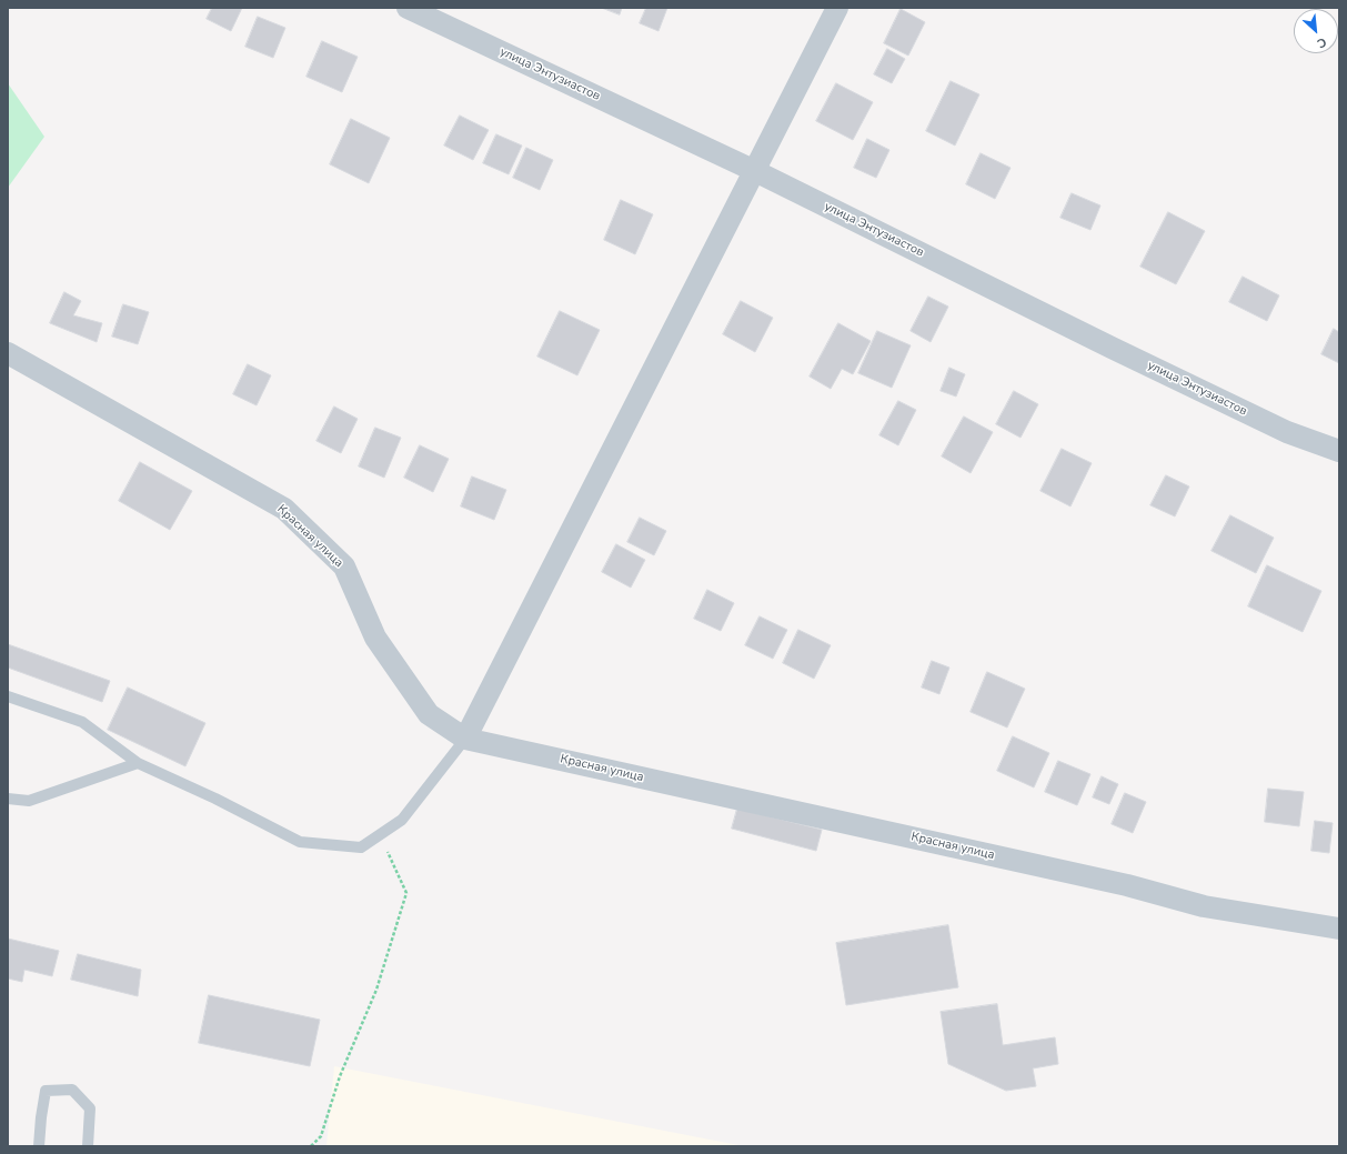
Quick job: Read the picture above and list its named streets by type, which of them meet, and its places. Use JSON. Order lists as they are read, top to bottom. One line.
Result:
{"streets":{"street":["улица Энтузиастов","Красная улица"]},"north":"bottom right"}
